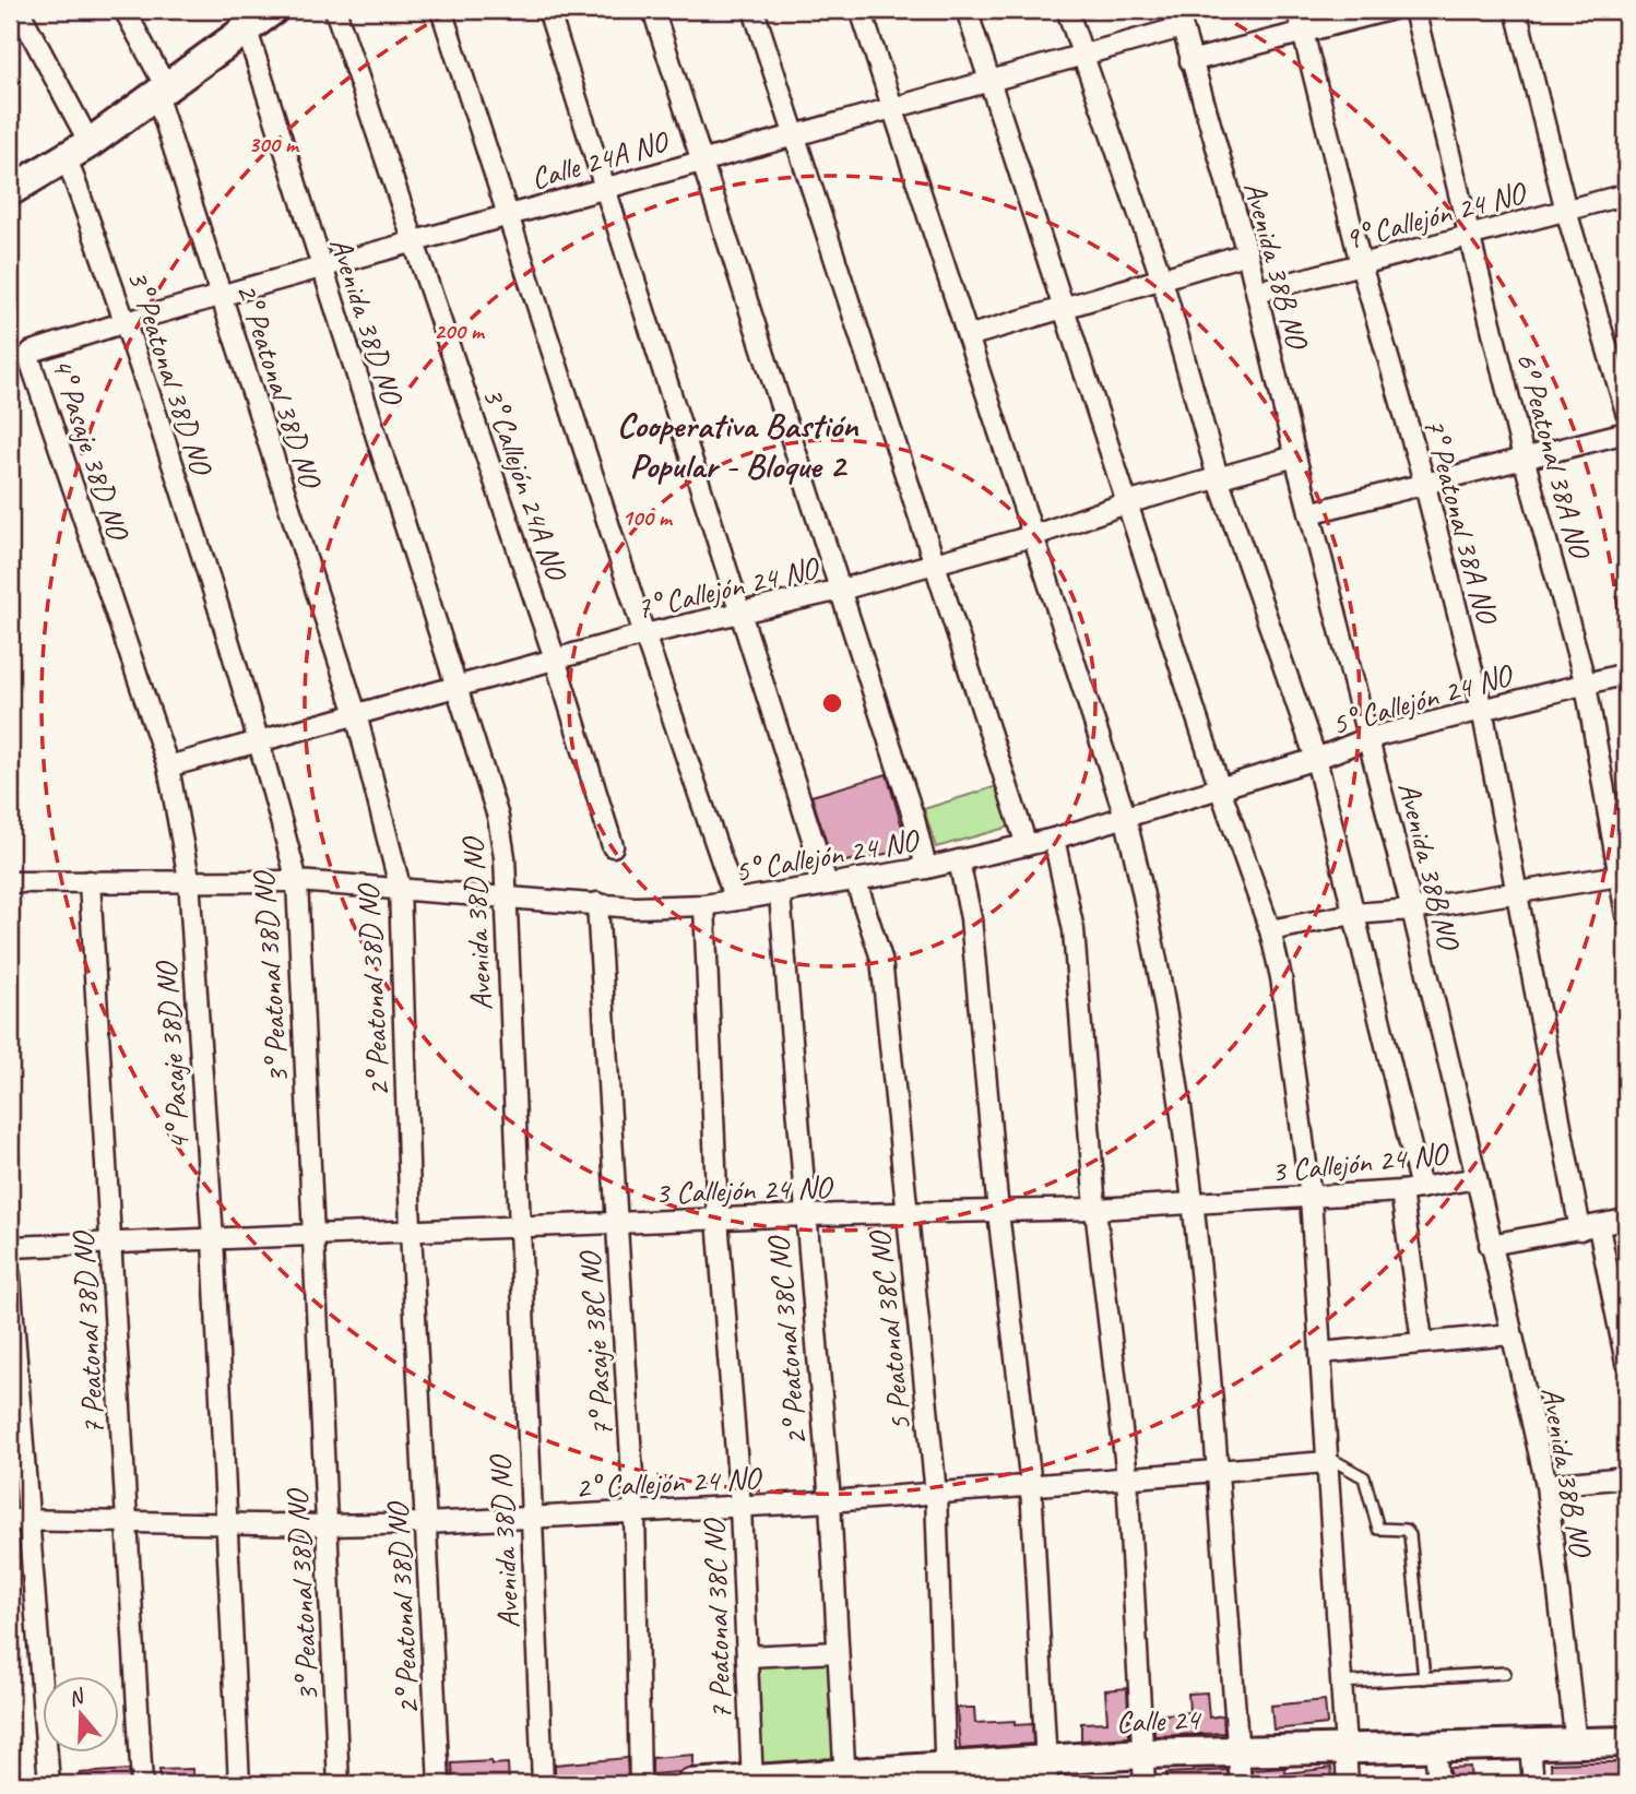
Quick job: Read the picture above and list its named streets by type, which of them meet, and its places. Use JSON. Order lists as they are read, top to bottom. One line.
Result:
{"streets":{"street":["Calle 24A NO","9° Callejón 24 NO","Avenida 38B NO","Avenida 38D NO","3° Peatonal 38D NO","2° Peatonal 38D NO","4° Pasaje 38D NO","6º Peatonal 38A NO","3° Callejón 24A NO","7° Peatonal 38A NO","7° Callejón 24 NO","5° Callejón 24 NO","3 Callejón 24 NO","5 Peatonal 38C NO","7 Peatonal 38D NO","2° Peatonal 38C NO","7° Pasaje 38C NO","2° Callejón 24 NO","7 Peatonal 38C NO","Calle 24"]},"crossings":[["Calle 24A NO","Avenida 38B NO"],["Calle 24A NO","Avenida 38D NO"],["Calle 24A NO","3° Peatonal 38D NO"],["Calle 24A NO","2° Peatonal 38D NO"],["Calle 24A NO","4° Pasaje 38D NO"],["Calle 24A NO","3° Callejón 24A NO"],["9° Callejón 24 NO","Avenida 38B NO"],["9° Callejón 24 NO","6º Peatonal 38A NO"],["9° Callejón 24 NO","7° Peatonal 38A NO"],["Avenida 38B NO","7° Callejón 24 NO"],["Avenida 38B NO","5° Callejón 24 NO"],["Avenida 38B NO","3 Callejón 24 NO"],["Avenida 38B NO","Calle 24"],["Avenida 38D NO","7° Callejón 24 NO"],["Avenida 38D NO","5° Callejón 24 NO"],["Avenida 38D NO","3 Callejón 24 NO"],["Avenida 38D NO","2° Callejón 24 NO"],["3° Peatonal 38D NO","7° Callejón 24 NO"],["3° Peatonal 38D NO","5° Callejón 24 NO"],["3° Peatonal 38D NO","3 Callejón 24 NO"],["3° Peatonal 38D NO","2° Callejón 24 NO"],["2° Peatonal 38D NO","7° Callejón 24 NO"],["2° Peatonal 38D NO","5° Callejón 24 NO"],["2° Peatonal 38D NO","3 Callejón 24 NO"],["2° Peatonal 38D NO","2° Callejón 24 NO"],["4° Pasaje 38D NO","7° Callejón 24 NO"],["4° Pasaje 38D NO","5° Callejón 24 NO"],["4° Pasaje 38D NO","3 Callejón 24 NO"],["4° Pasaje 38D NO","2° Callejón 24 NO"],["6º Peatonal 38A NO","5° Callejón 24 NO"],["3° Callejón 24A NO","7° Callejón 24 NO"],["7° Peatonal 38A NO","5° Callejón 24 NO"],["5° Callejón 24 NO","5 Peatonal 38C NO"],["5° Callejón 24 NO","7 Peatonal 38D NO"],["5° Callejón 24 NO","2° Peatonal 38C NO"],["5° Callejón 24 NO","7° Pasaje 38C NO"],["5° Callejón 24 NO","7 Peatonal 38C NO"],["3 Callejón 24 NO","5 Peatonal 38C NO"],["3 Callejón 24 NO","7 Peatonal 38D NO"],["3 Callejón 24 NO","2° Peatonal 38C NO"],["3 Callejón 24 NO","7° Pasaje 38C NO"],["3 Callejón 24 NO","7 Peatonal 38C NO"],["5 Peatonal 38C NO","2° Callejón 24 NO"],["5 Peatonal 38C NO","Calle 24"],["7 Peatonal 38D NO","2° Callejón 24 NO"],["2° Peatonal 38C NO","2° Callejón 24 NO"],["2° Peatonal 38C NO","Calle 24"],["7° Pasaje 38C NO","2° Callejón 24 NO"],["2° Callejón 24 NO","7 Peatonal 38C NO"],["7 Peatonal 38C NO","Calle 24"]],"districts":["Cooperativa Bastión Popular - Bloque 2"],"north":"top","rings":["300 m","200 m","100 m"]}
